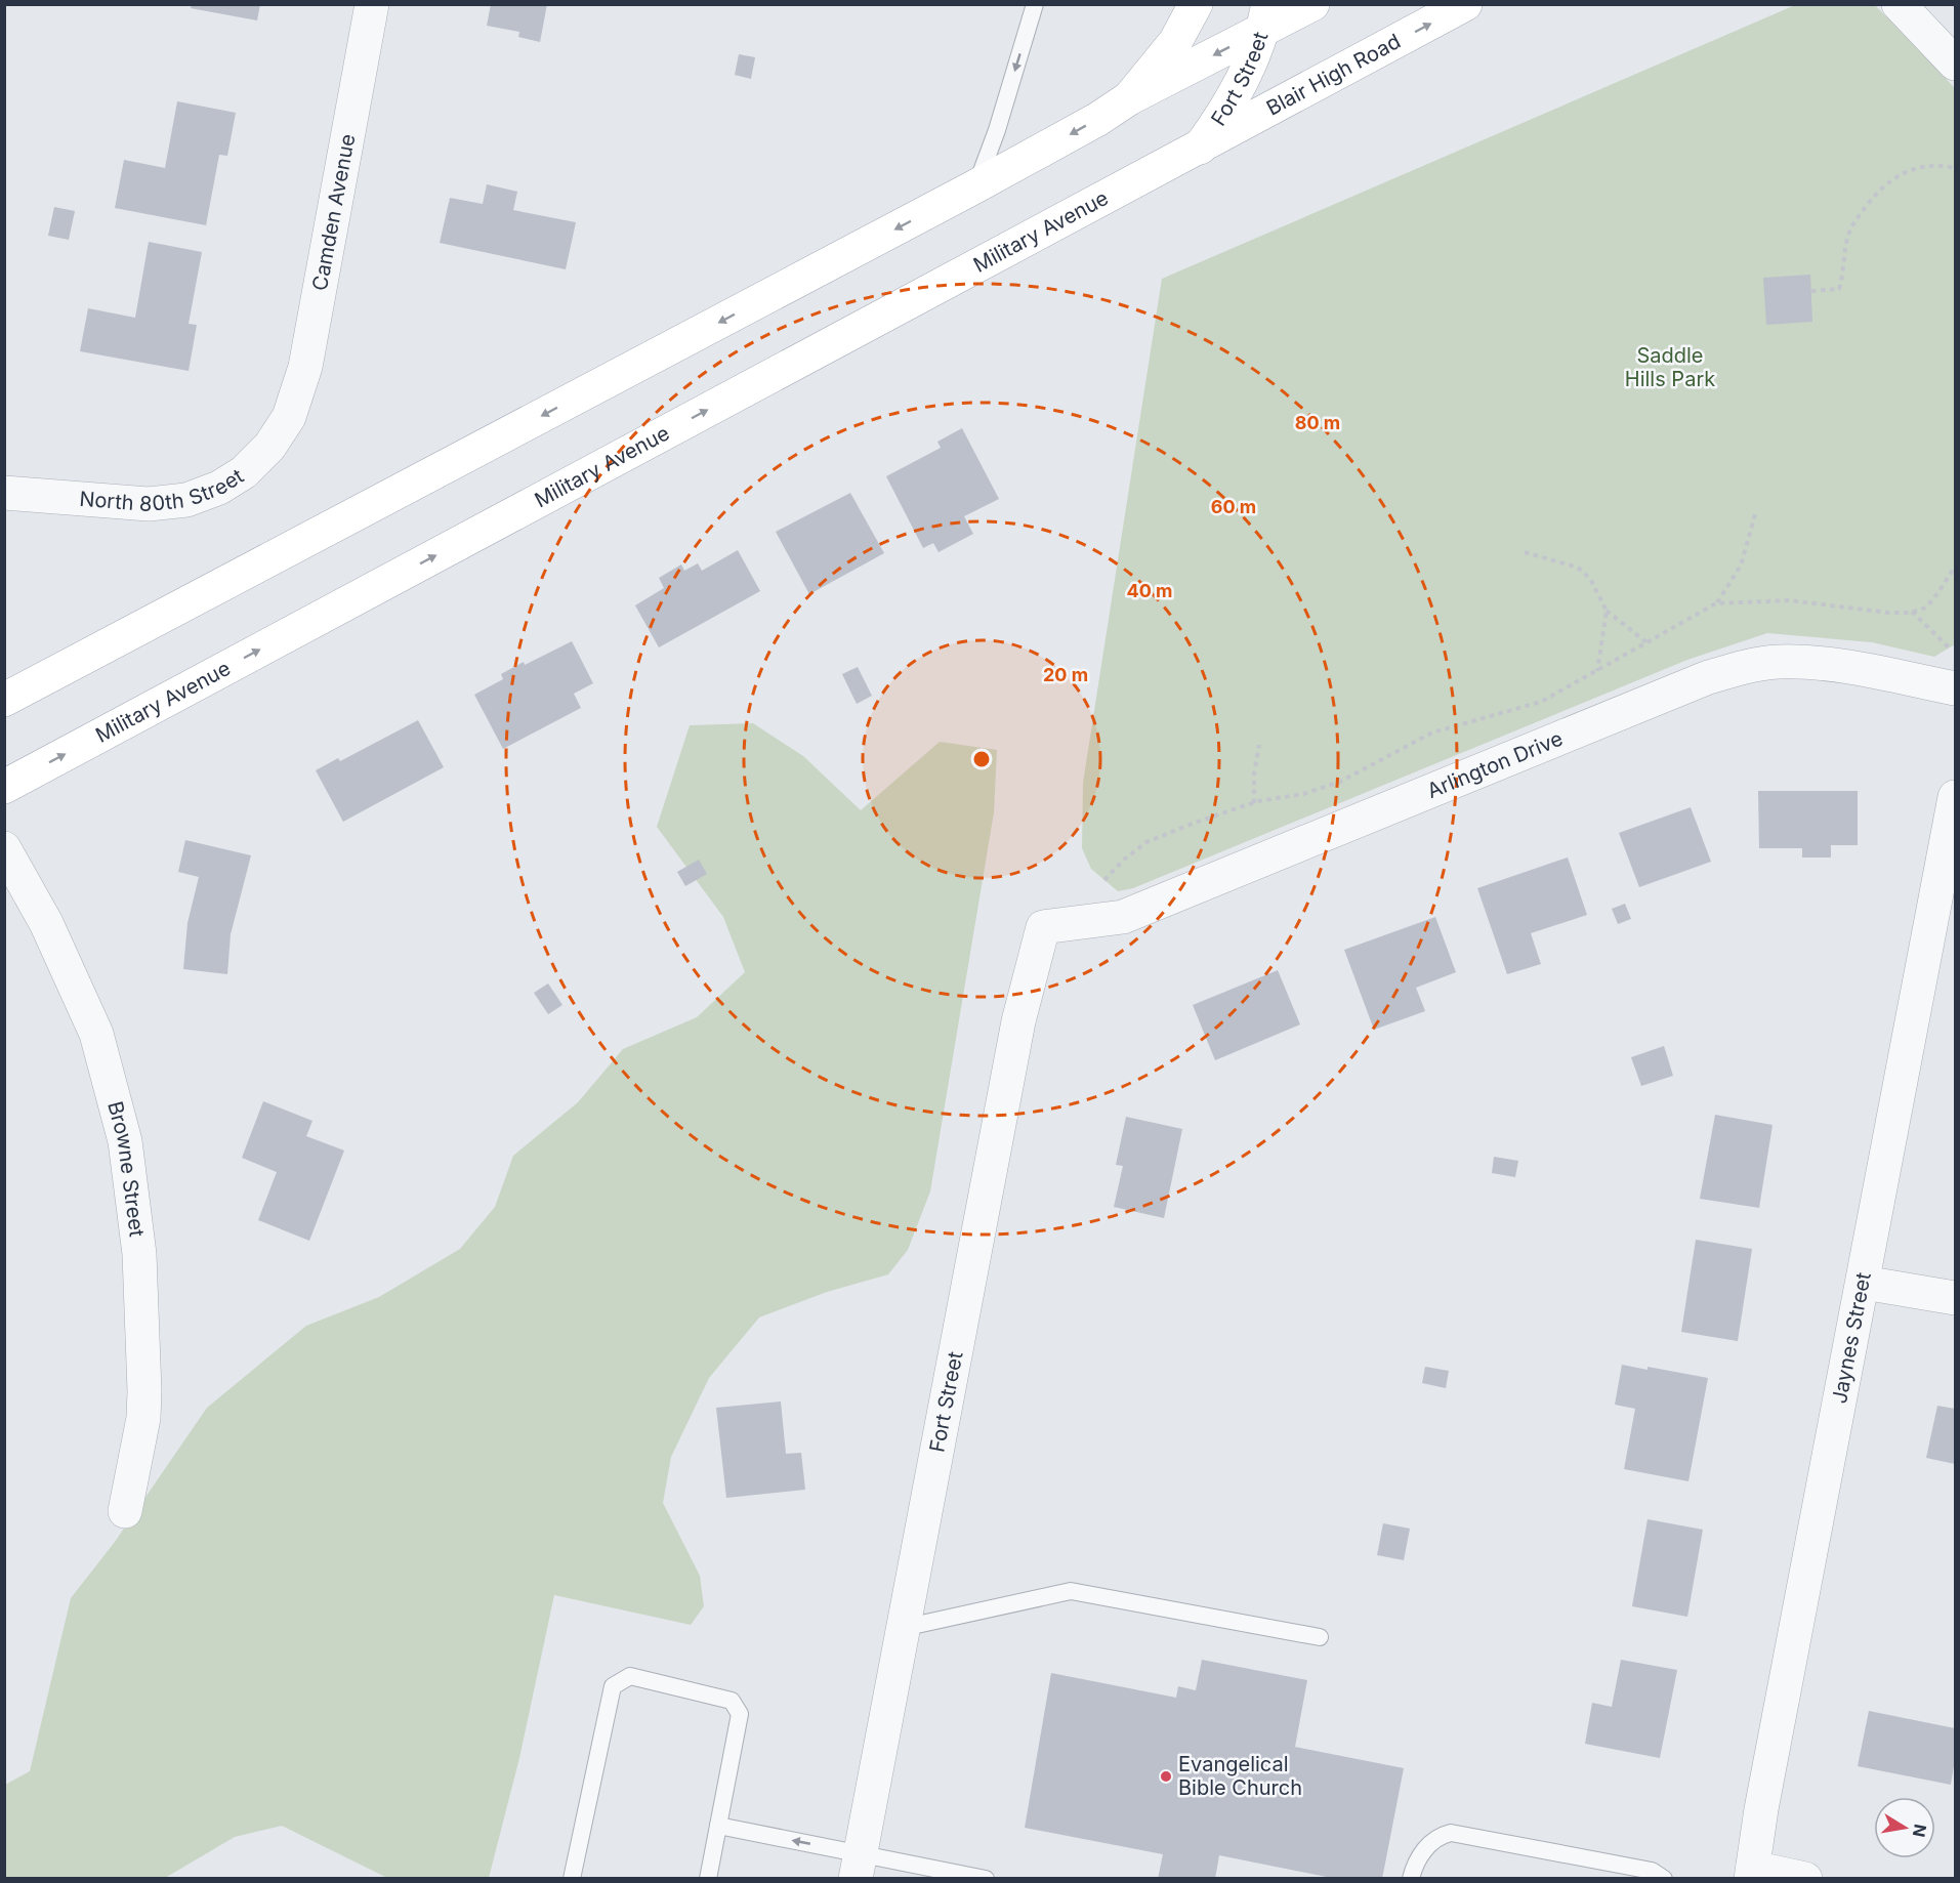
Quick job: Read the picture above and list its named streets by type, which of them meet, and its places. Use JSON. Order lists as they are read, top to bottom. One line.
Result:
{"streets":{"main road":["Blair High Road","Fort Street","Military Avenue"],"street":["Camden Avenue","North 80th Street","Arlington Drive","Browne Street","Jaynes Street"]},"crossings":[["Blair High Road","Fort Street"],["Blair High Road","Military Avenue"],["Fort Street","Military Avenue"],["Fort Street","Arlington Drive"],["Camden Avenue","North 80th Street"]],"parks":["Saddle Hills Park"],"places":["Evangelical Bible Church"],"north":"right","rings":["80 m","60 m","40 m","20 m"]}
